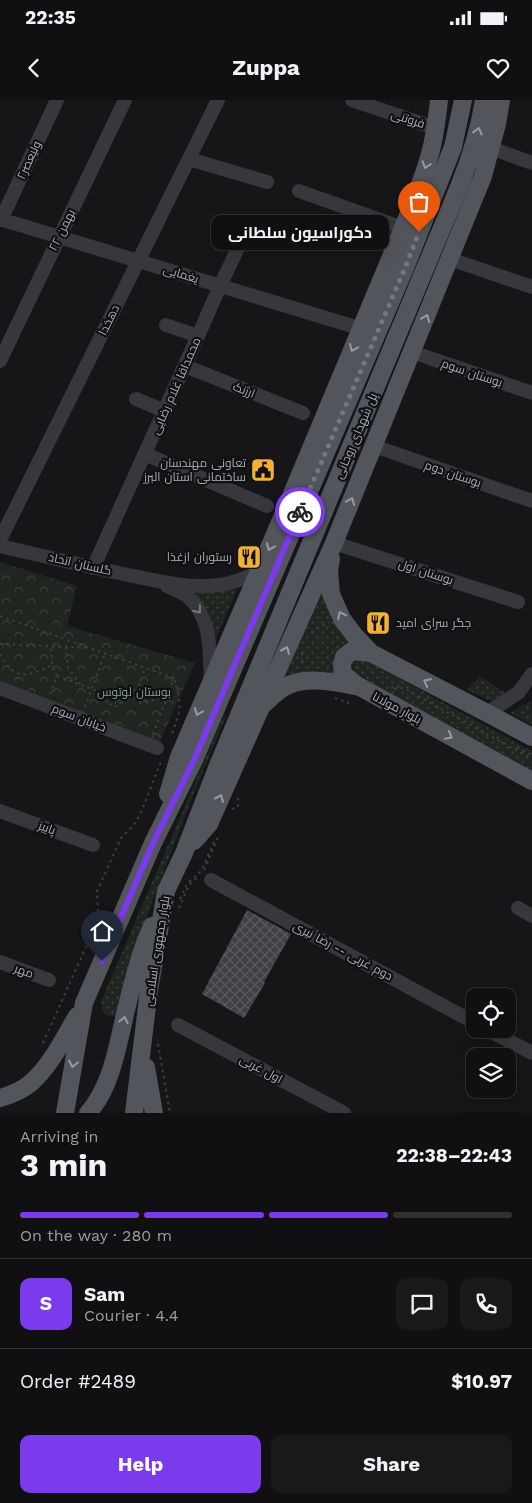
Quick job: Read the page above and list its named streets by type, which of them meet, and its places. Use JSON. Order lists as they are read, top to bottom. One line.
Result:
{"streets":{"main road":["پل شهدای روحانی","بلوار مولانا","بلوار جمهوری اسلامی"],"street":["فروتنی","ولیعصر۲","۲۲ بهمن","یغمایی","دهخدا","بوستان سوم","محمداقا غلام رضایی","ارژنک","بوستان دوم","گلستان اتحاد","بوستان اول","خیابان سوم","پاییز","دوم غربی -- رضا نیری","مهر","اول غربی"]},"crossings":[["ولیعصر۲","یغمایی"],["۲۲ بهمن","یغمایی"],["یغمایی","دهخدا"],["یغمایی","محمداقا غلام رضایی"],["محمداقا غلام رضایی","ارژنک"],["محمداقا غلام رضایی","گلستان اتحاد"],["پل شهدای روحانی","بلوار جمهوری اسلامی"]],"parks":["بوستان لوتوس"],"places":{"other":["دکوراسیون سلطانی"],"public building":["تعاونی مهندسان ساختمانی استان البرز"],"restaurant":["رستوران ازغذا","جگر سرای امید"]},"page":{"status":"22:35","header":"Zuppa","bubble":"دکوراسیون سلطانی","heading":["3 min","Arriving in","22:38–22:43"],"panel":["Sam","Courier · 4.4","Order #2489","$10.97"],"bar":"On the way · 280 m","round":"S","buttons":["Help","Share"]}}
